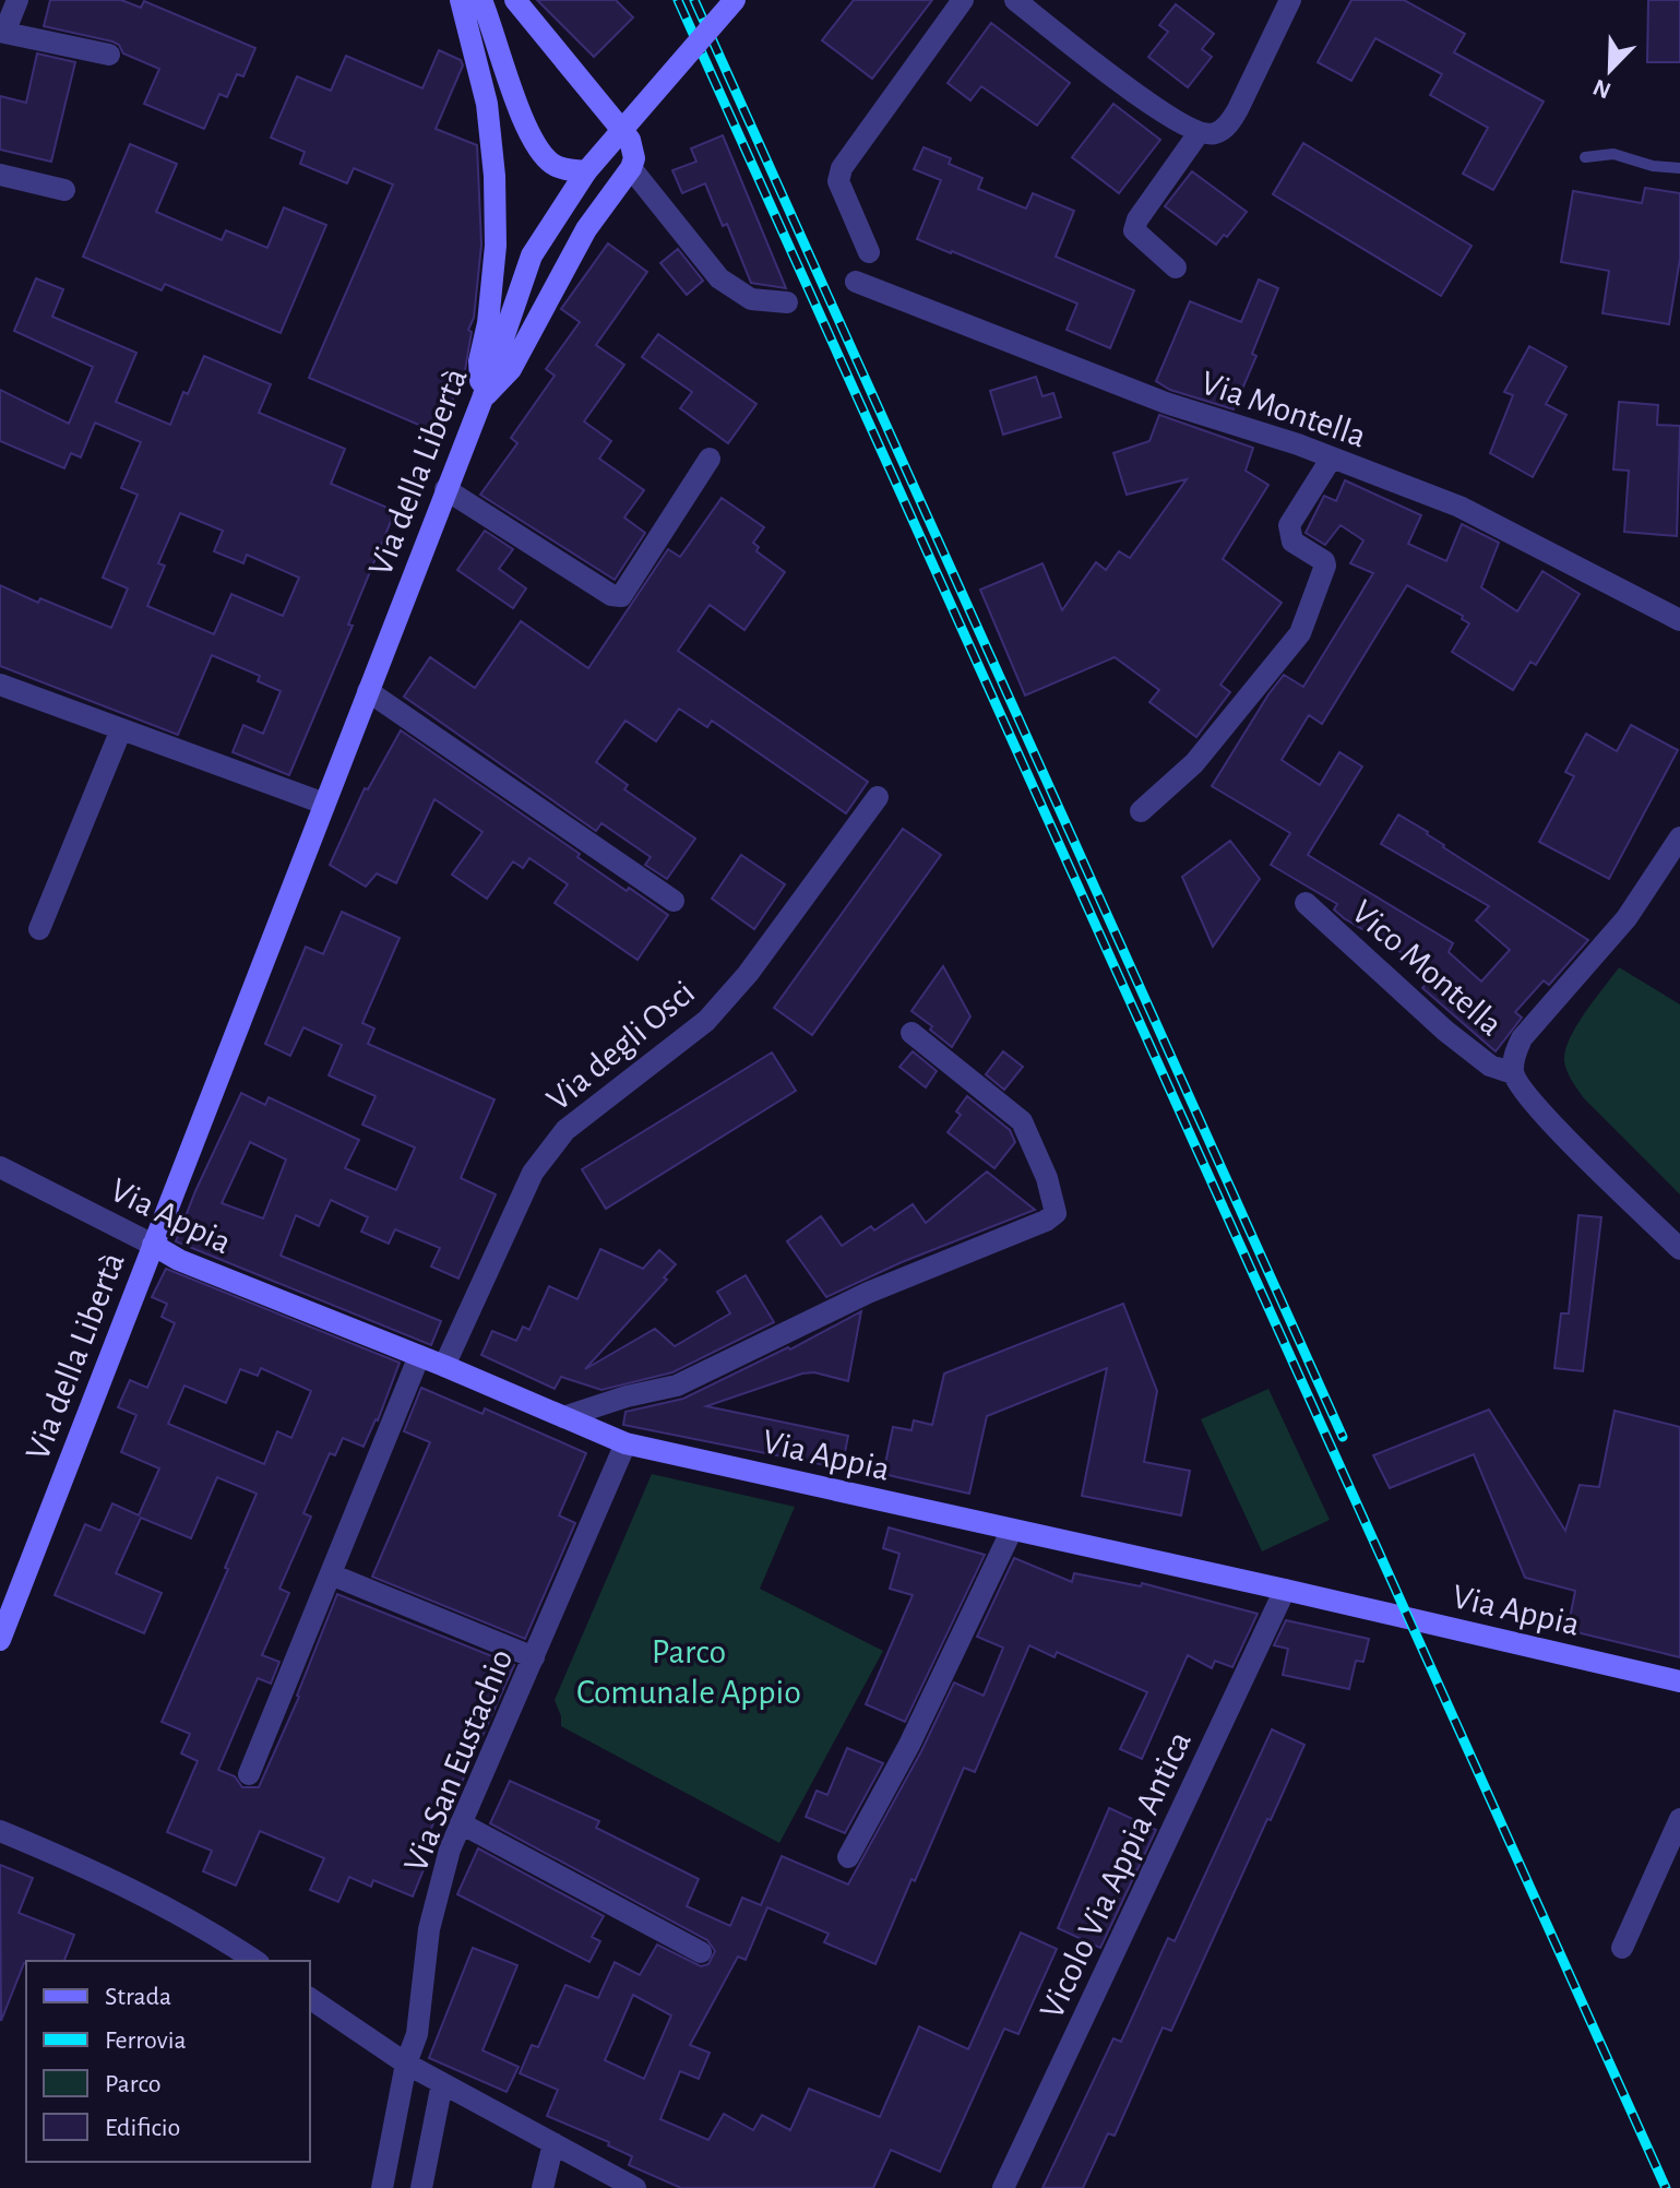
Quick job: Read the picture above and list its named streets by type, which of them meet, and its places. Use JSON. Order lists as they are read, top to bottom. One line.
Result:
{"streets":{"street":["Via Montella","Via della Libertà","Vico Montella","Via degli Osci","Via Appia","Via San Eustachio","Vicolo Via Appia Antica"]},"crossings":[["Via della Libertà","Via Appia"],["Via degli Osci","Via Appia"],["Via Appia","Via San Eustachio"],["Via Appia","Vicolo Via Appia Antica"]],"parks":["Parco Comunale Appio"],"legend":["Strada","Ferrovia","Parco","Edificio"],"north":"bottom left"}
